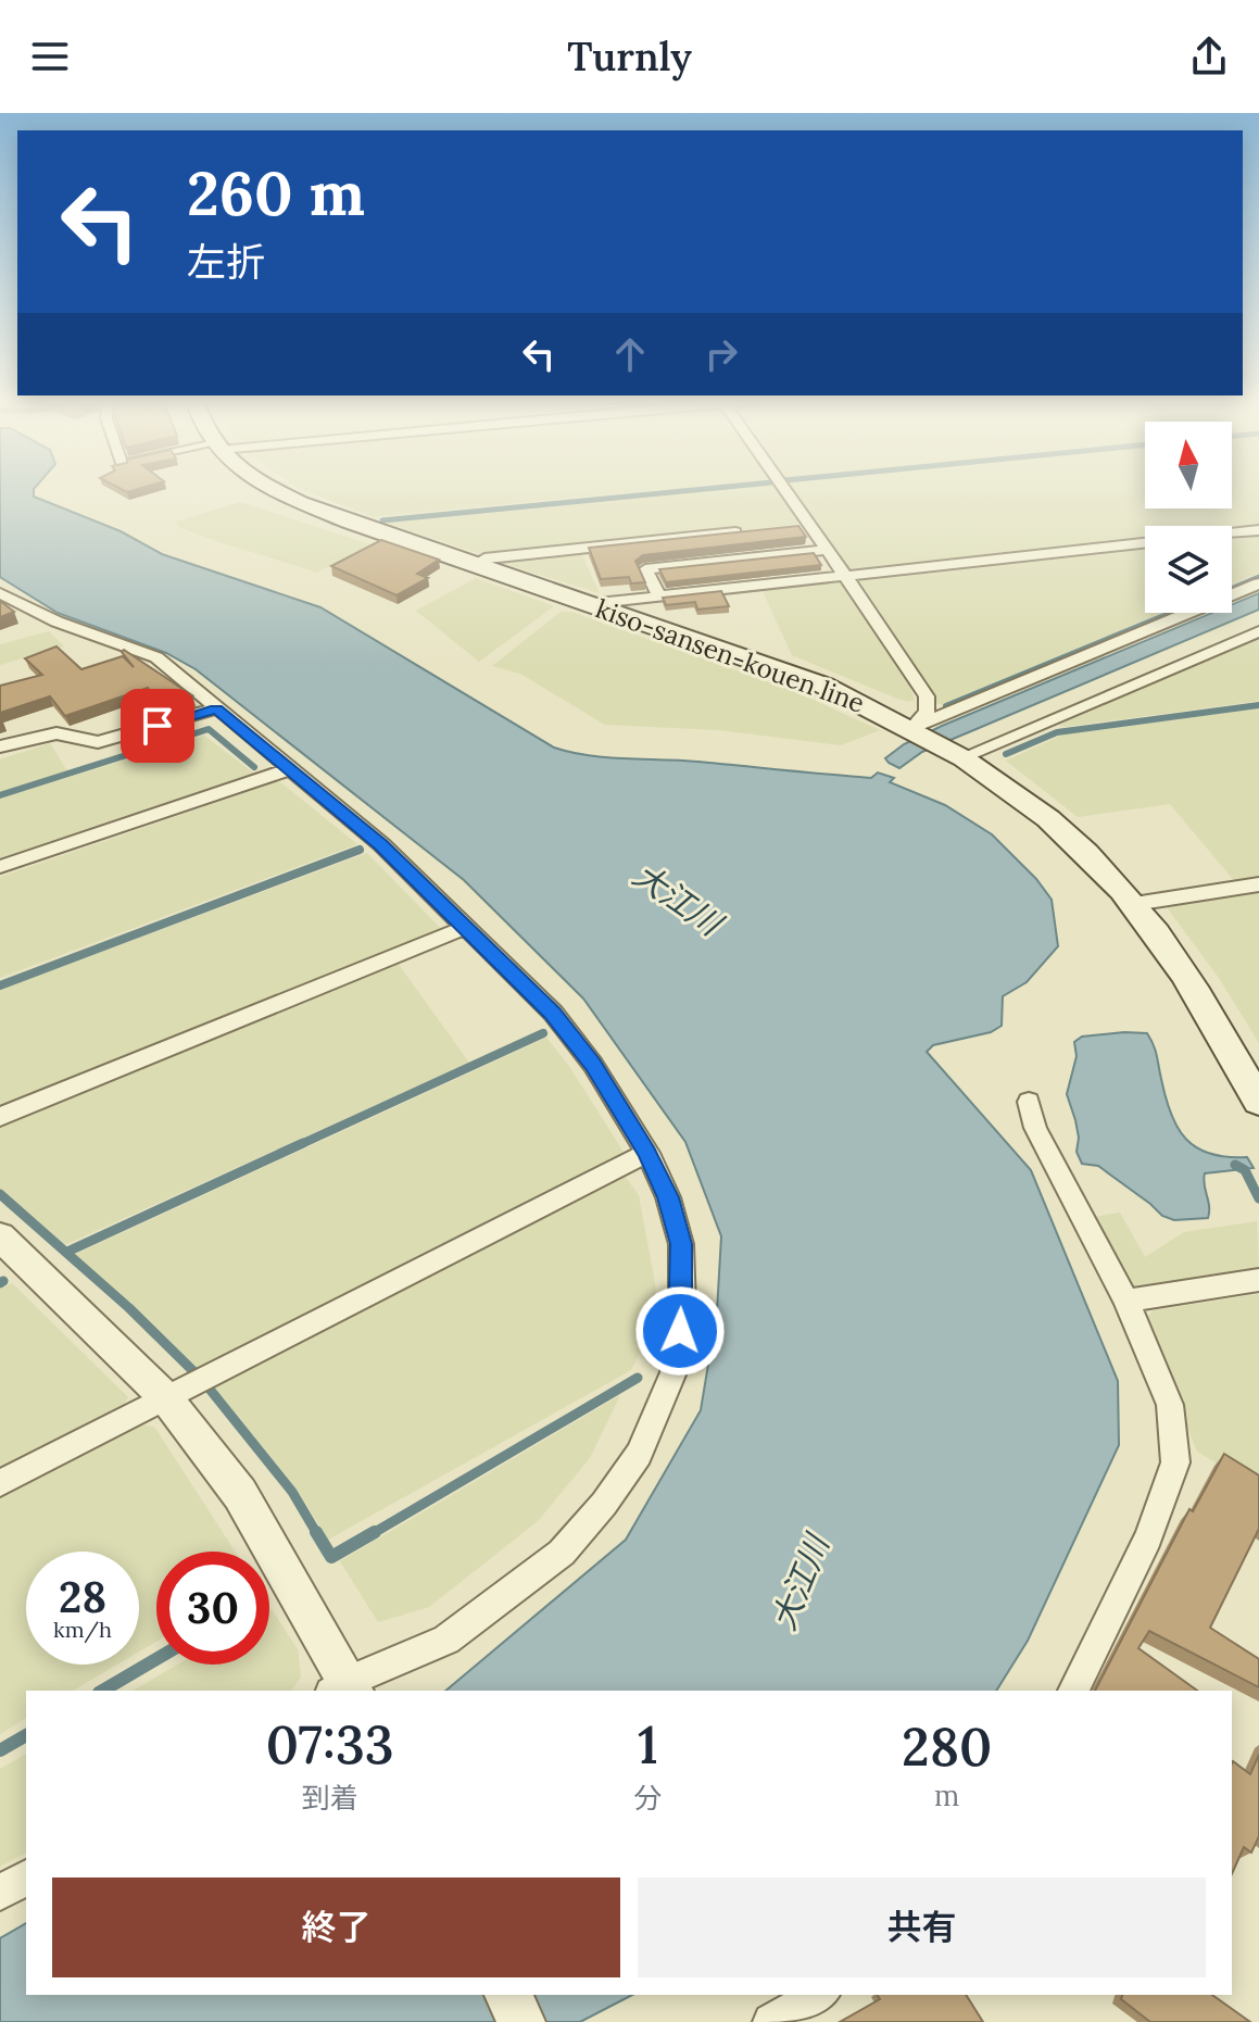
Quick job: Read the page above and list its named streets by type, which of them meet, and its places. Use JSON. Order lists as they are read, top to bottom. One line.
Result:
{"streets":{"main road":["kiso-sansen-kouen line"]},"water":["大江川"],"north":"top","page":{"header":"Turnly","turn":["260 m","左折"],"speed":"28 km/h","limit":"30","eta":["07:33","到着","1","分","280","m"],"buttons":["終了","共有"]}}
